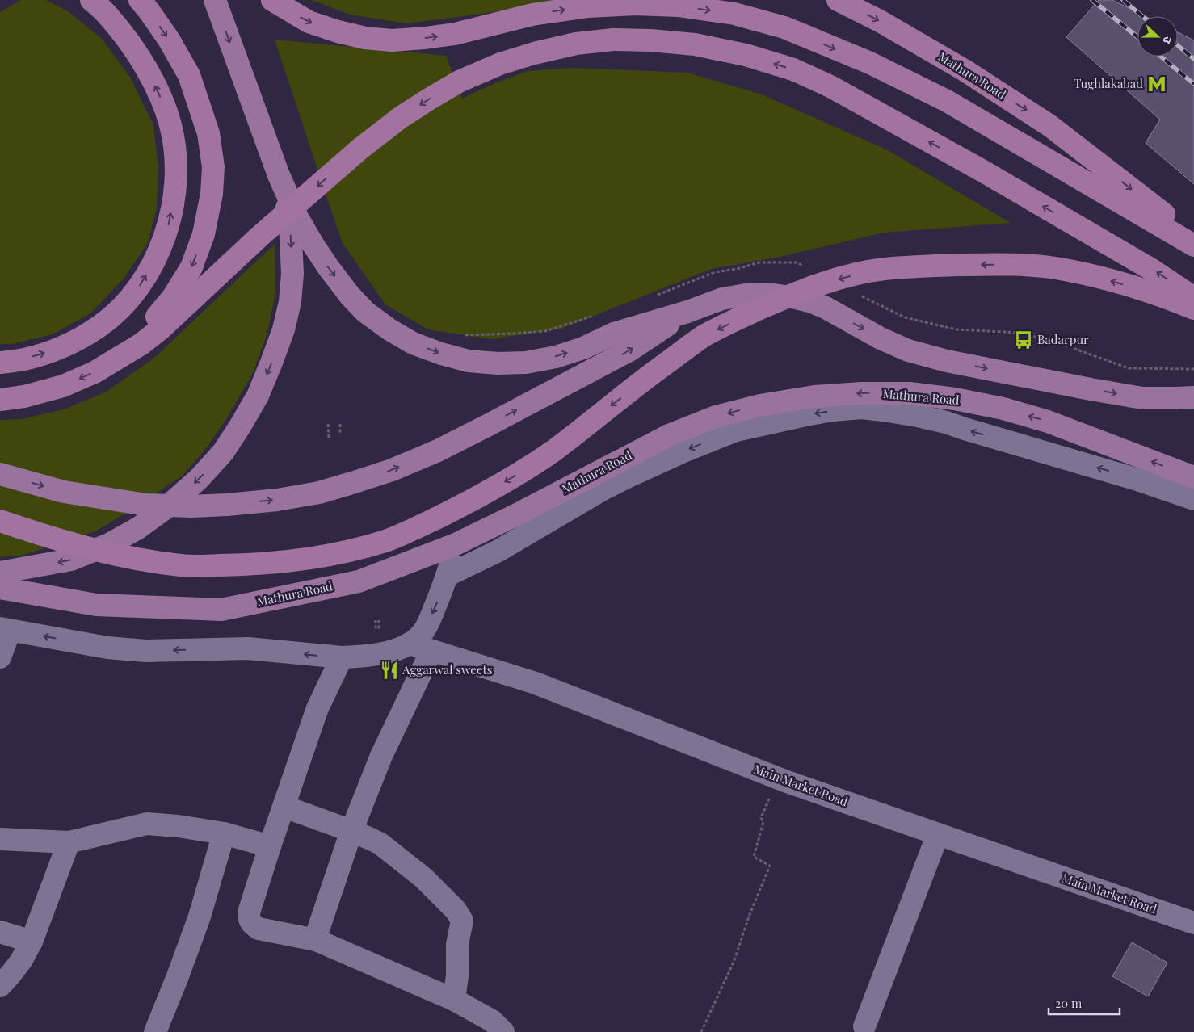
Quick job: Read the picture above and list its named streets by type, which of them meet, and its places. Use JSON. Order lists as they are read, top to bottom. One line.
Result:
{"streets":{"highway":["Mathura Road"],"street":["Main Market Road"]},"places":{"metro station":["Tughlakabad"],"bus stop":["Badarpur"],"restaurant":["Aggarwal sweets"]},"scale_bar":"20 m","north":"right"}
